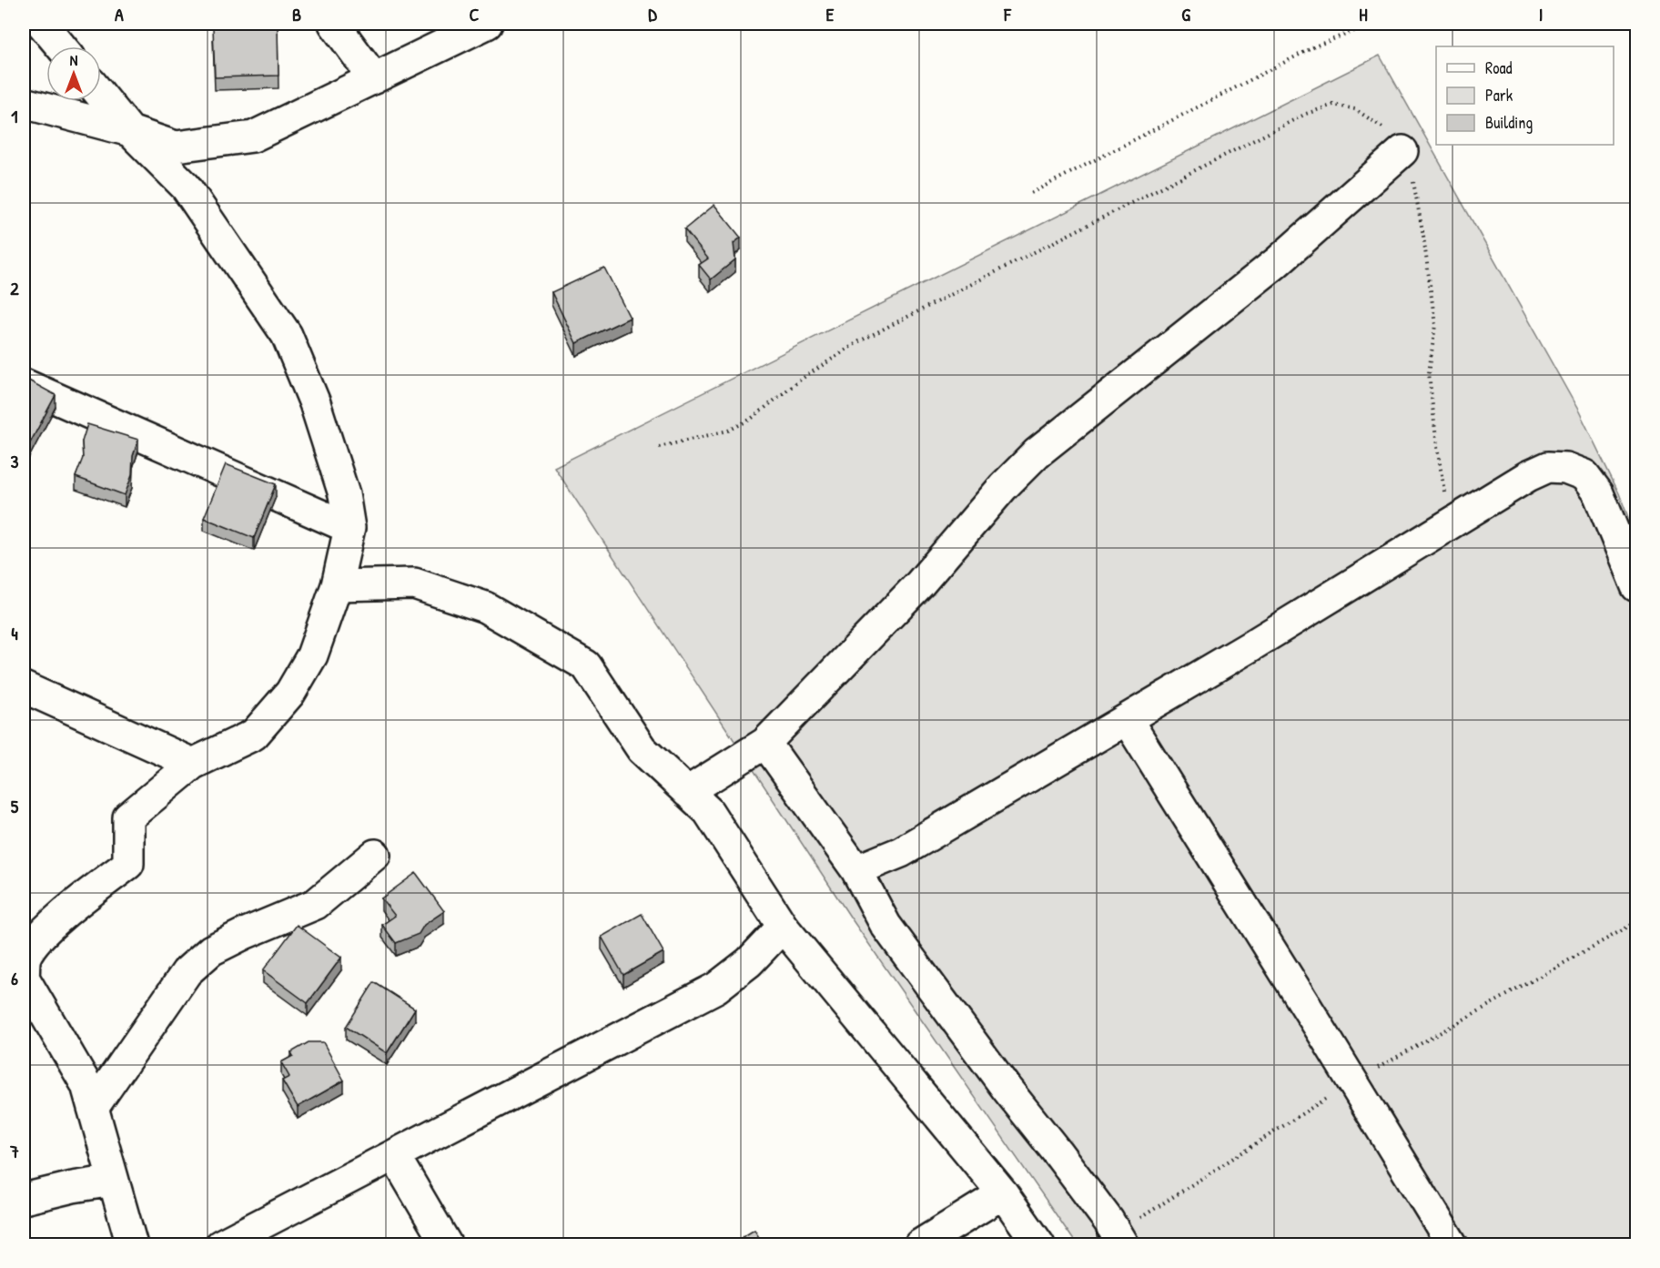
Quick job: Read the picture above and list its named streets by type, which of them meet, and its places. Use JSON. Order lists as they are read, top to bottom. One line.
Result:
{"legend":["Road","Park","Building"],"north":"top","grid":{"columns":["A","B","C","D","E","F","G","H","I"],"rows":["1","2","3","4","5","6","7"]}}
